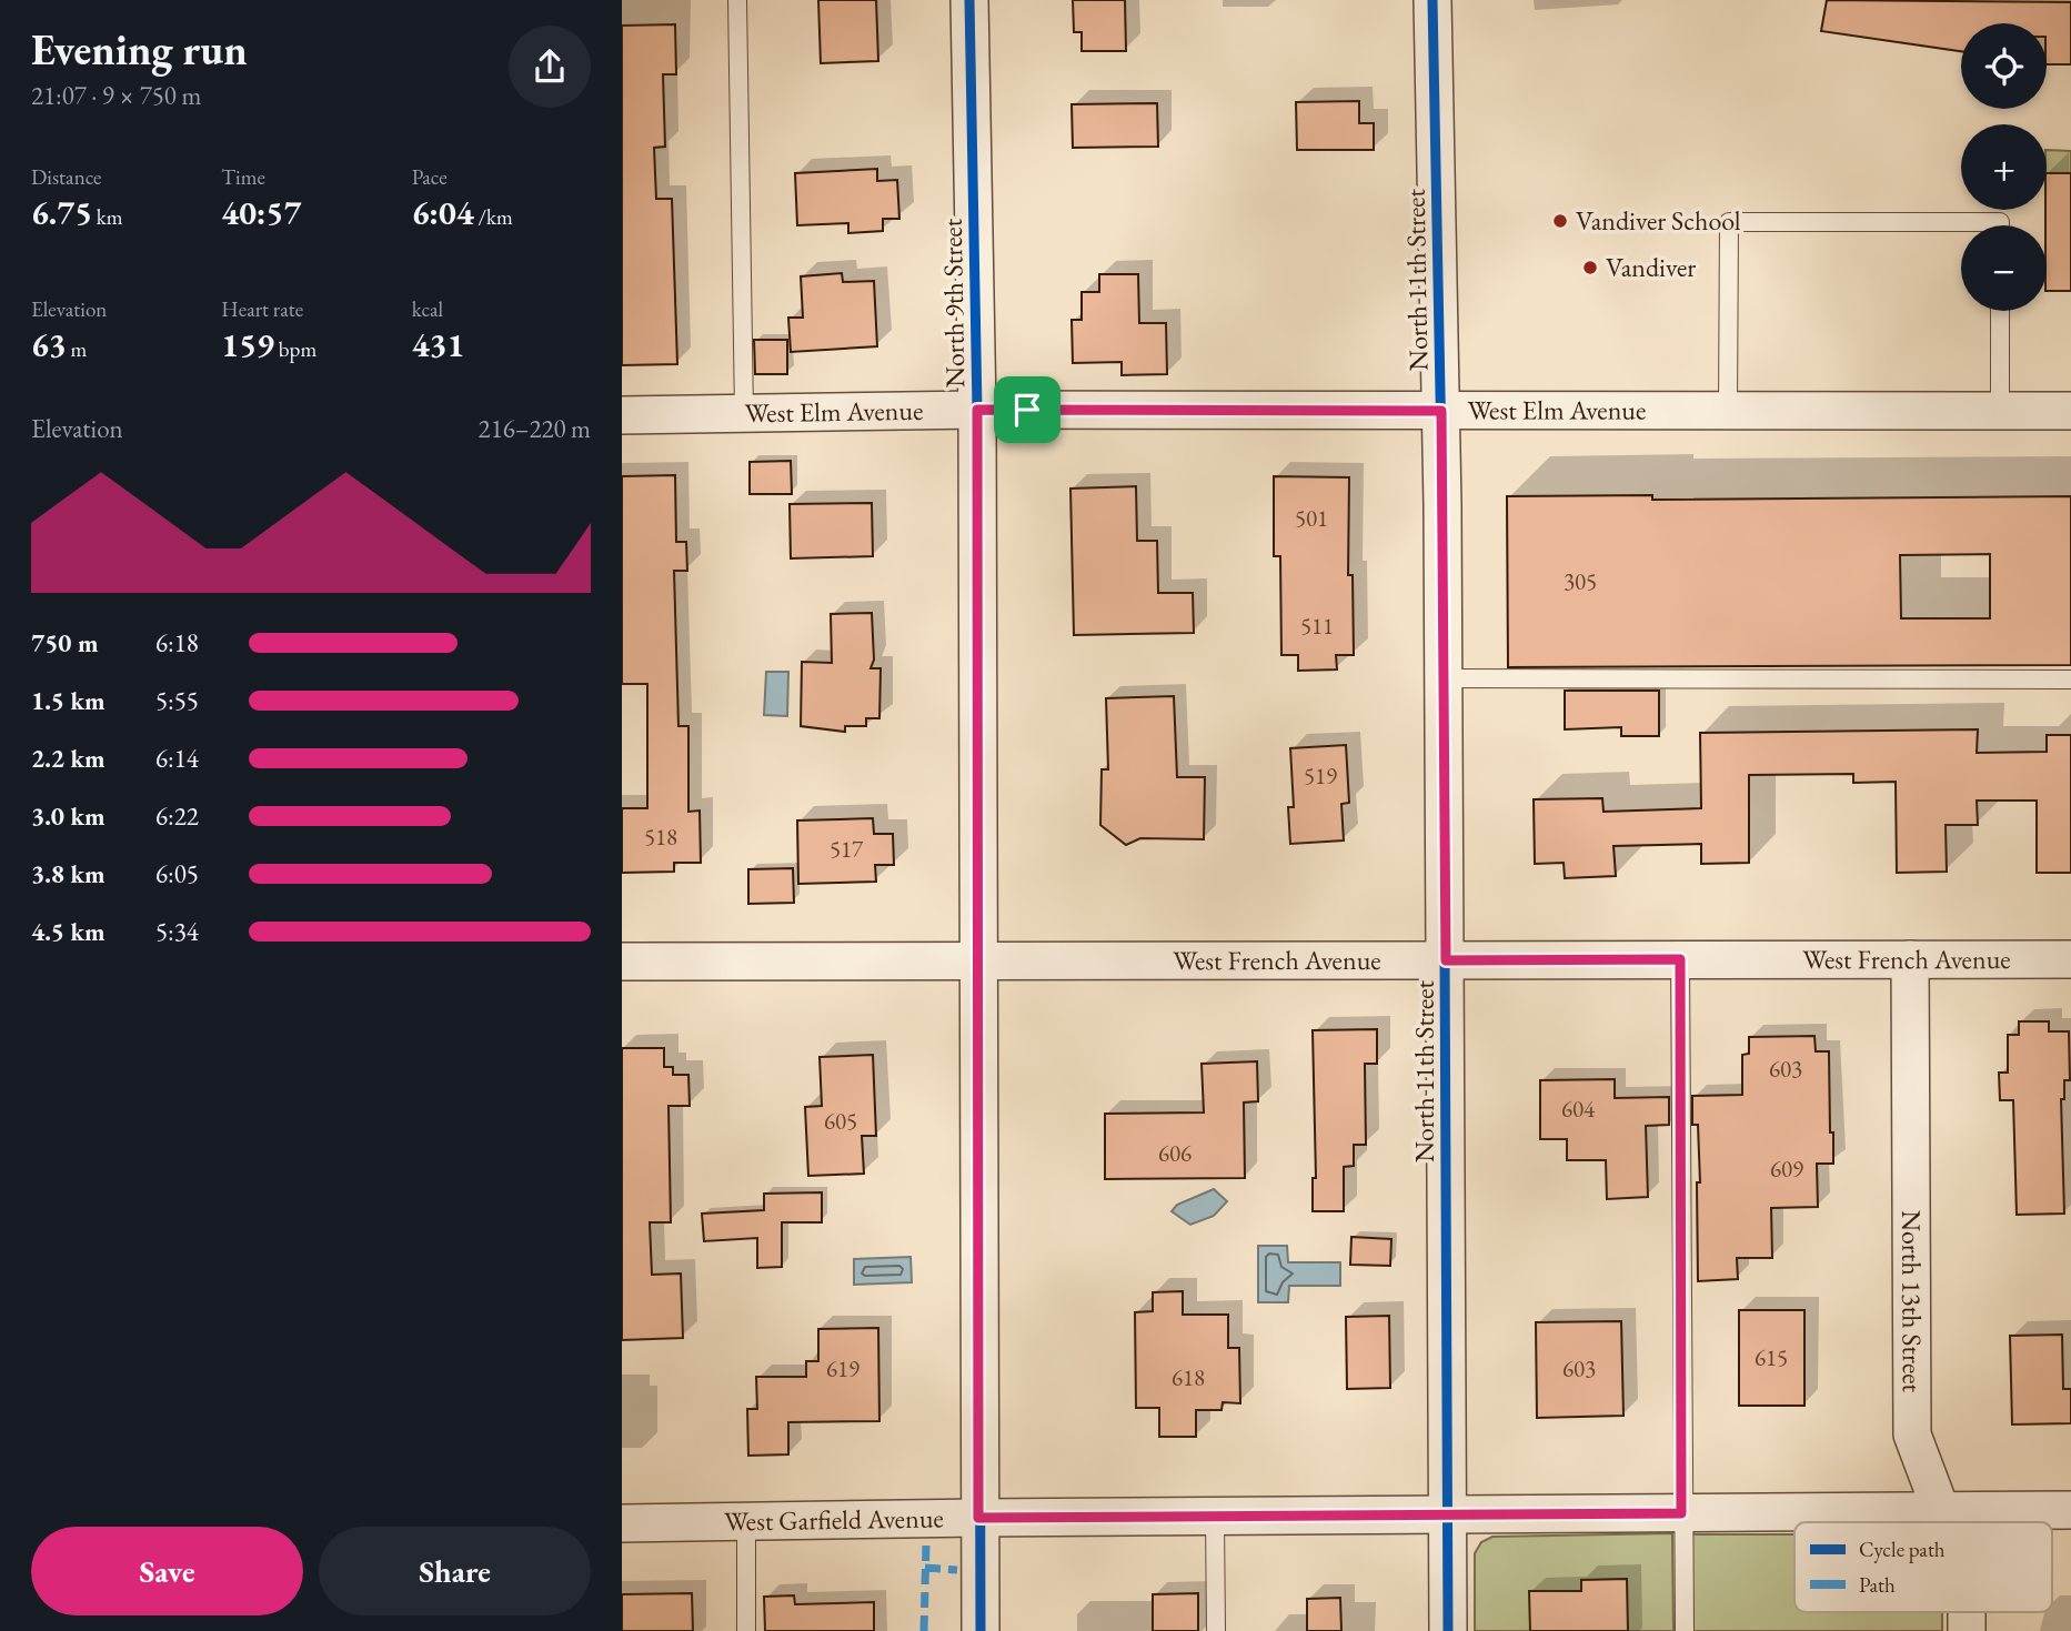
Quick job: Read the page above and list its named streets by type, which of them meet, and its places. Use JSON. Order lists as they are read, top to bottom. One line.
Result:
{"streets":{"street":["North 11th Street","North 9th Street","West Elm Avenue","West French Avenue","North 13th Street","West Garfield Avenue"]},"crossings":[["North 11th Street","West Elm Avenue"],["North 11th Street","West French Avenue"],["North 11th Street","West Garfield Avenue"],["North 9th Street","West Elm Avenue"],["North 9th Street","West French Avenue"],["North 9th Street","West Garfield Avenue"],["West French Avenue","North 13th Street"],["North 13th Street","West Garfield Avenue"]],"places":["Vandiver School","Vandiver"],"house_numbers":["501","305","511","519","518","517","603","604","605","606","609","615","619","603","618"],"legend":["Cycle path","Path"],"page":{"heading":["Evening run","21:07 · 9 × 750 m"],"map_buttons":["+","−"],"stats":[["Distance","6.75 km"],["Time","40:57"],["Pace","6:04 /km"],["Elevation","63 m"],["Heart rate","159 bpm"],["kcal","431"]],"chart":["Elevation","216–220 m"],"list":[{"name":"750 m","note":"6:18"},{"name":"1.5 km","note":"5:55"},{"name":"2.2 km","note":"6:14"},{"name":"3.0 km","note":"6:22"},{"name":"3.8 km","note":"6:05"},{"name":"4.5 km","note":"5:34"}],"buttons":["Save","Share"]}}
